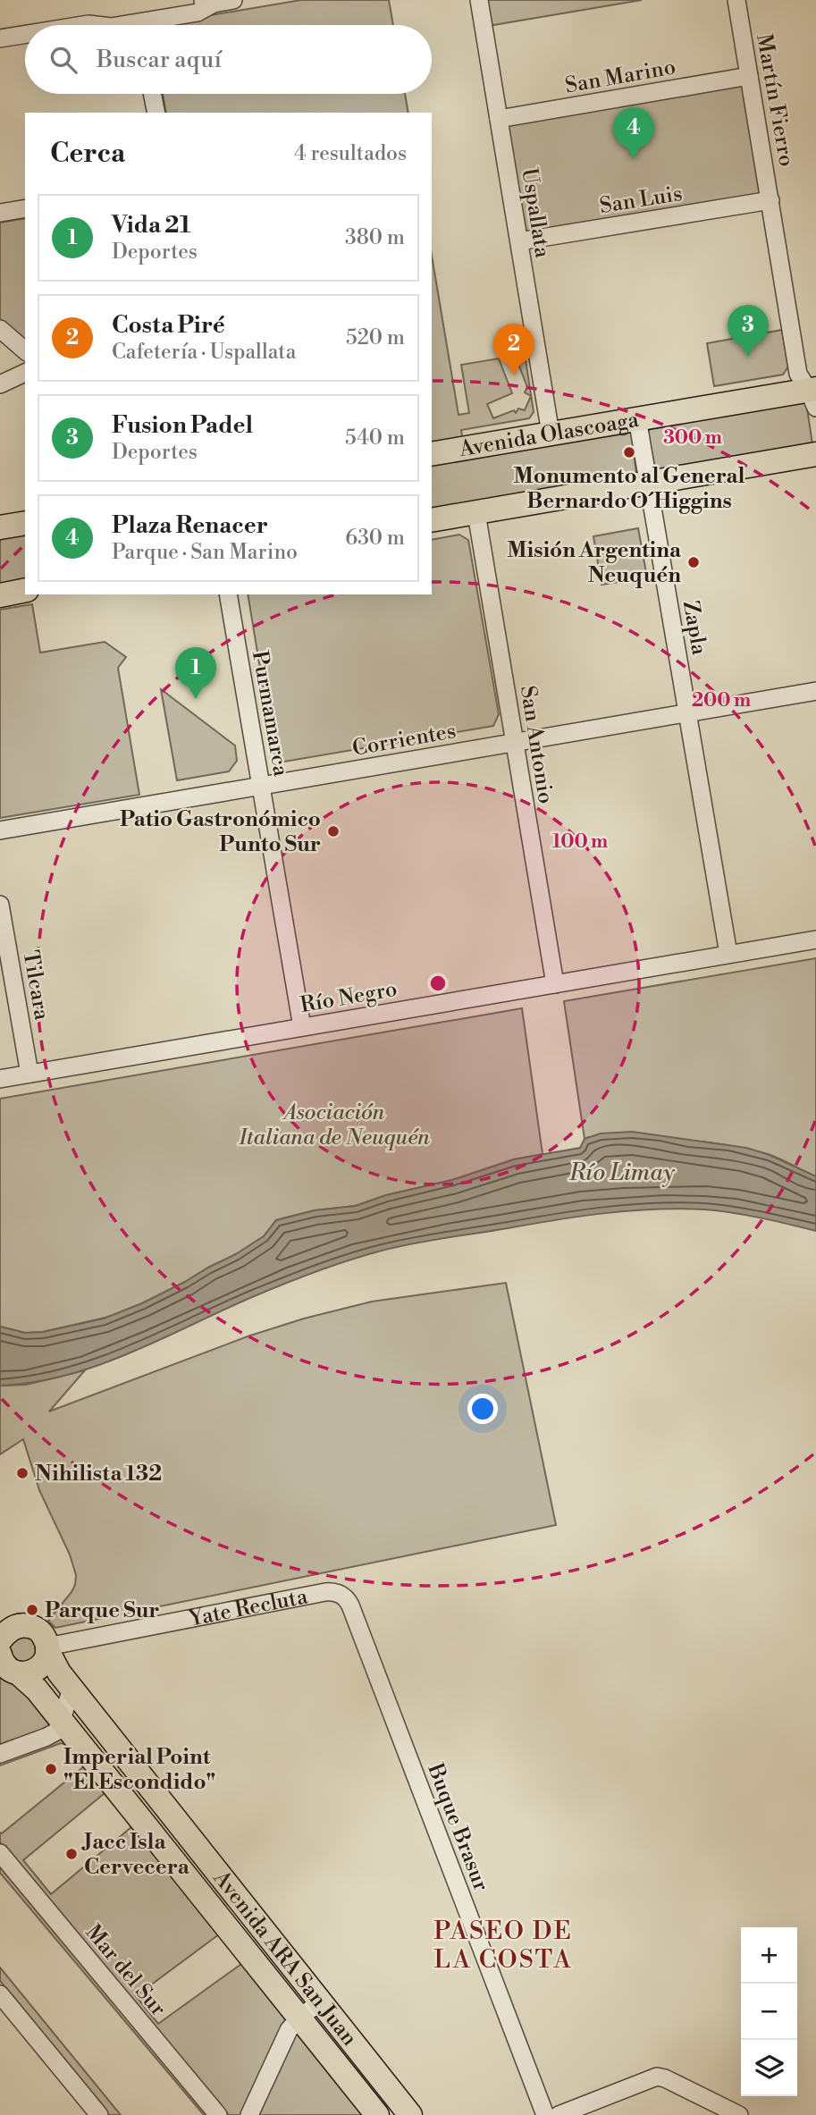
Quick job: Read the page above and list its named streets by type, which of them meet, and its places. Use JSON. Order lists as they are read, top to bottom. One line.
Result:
{"streets":{"main road":["Avenida Olascoaga","Avenida ARA San Juan"],"street":["San Marino","Martín Fierro","San Luis","Uspallata","Zapla","Purmamarca","Corrientes","San Antonio","Tilcara","Río Negro","Yate Recluta","Buque Brasur","Mar del Sur"]},"crossings":[["San Marino","Martín Fierro"],["San Marino","Uspallata"],["Martín Fierro","San Luis"],["Martín Fierro","Avenida Olascoaga"],["San Luis","Uspallata"],["Uspallata","Avenida Olascoaga"],["Avenida Olascoaga","Zapla"],["Zapla","Corrientes"],["Zapla","Río Negro"],["Purmamarca","Corrientes"],["Purmamarca","Río Negro"],["Corrientes","San Antonio"],["San Antonio","Río Negro"],["Tilcara","Río Negro"],["Yate Recluta","Buque Brasur"],["Yate Recluta","Avenida ARA San Juan"]],"districts":["PASEO DE LA COSTA"],"water":["Río Limay"],"parks":["Asociación Italiana de Neuquén"],"places":["Monumento al General Bernardo O´Higgins","Misión Argentina Neuquén","Patio Gastronómico Punto Sur","Nihilista 132","Parque Sur","Imperial Point \"El Escondido\"","Jacc Isla Cervecera"],"page":{"search":"Buscar aquí","pins":["4","3","2","1"],"heading":["Cerca","4 resultados"],"list":[{"mark":"1","name":"Vida 21","note":"Deportes","value":"380 m"},{"mark":"2","name":"Costa Piré","note":"Cafetería · Uspallata","value":"520 m"},{"mark":"3","name":"Fusion Padel","note":"Deportes","value":"540 m"},{"mark":"4","name":"Plaza Renacer","note":"Parque · San Marino","value":"630 m"}],"map_buttons":["+","−"]},"rings":["300 m","200 m","100 m"]}
